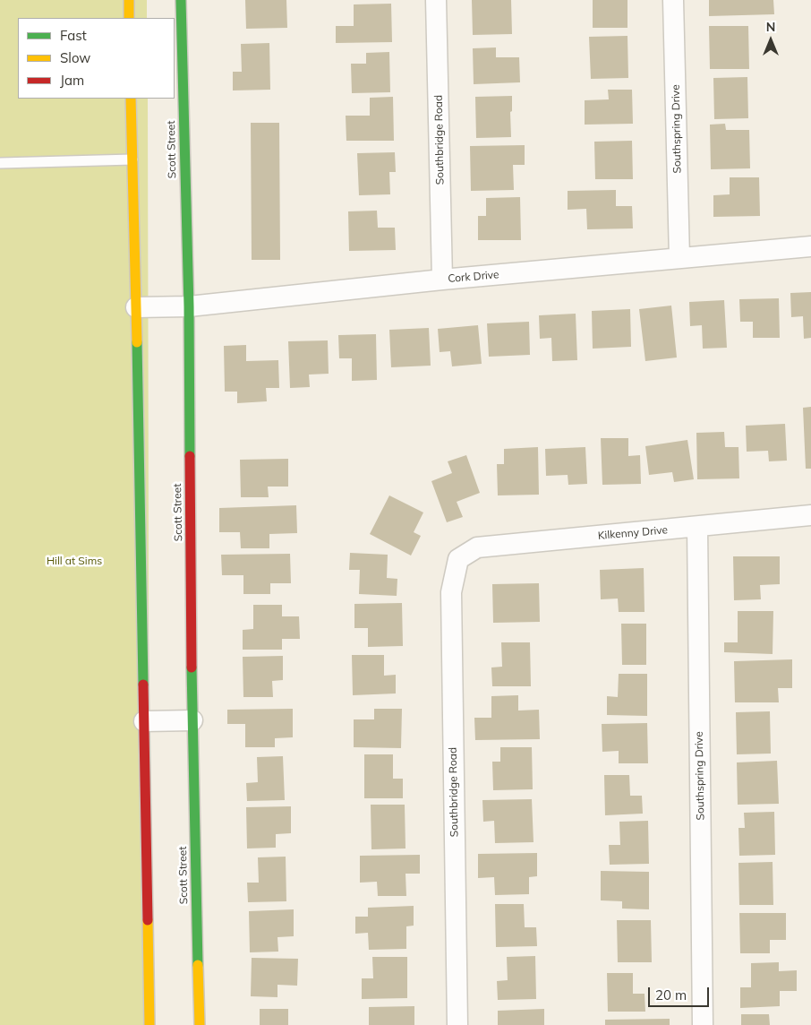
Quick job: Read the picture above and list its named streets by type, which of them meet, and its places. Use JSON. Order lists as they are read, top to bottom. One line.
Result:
{"streets":{"main road":["Scott Street"],"street":["Southspring Drive","Southbridge Road","Cork Drive","Kilkenny Drive"]},"crossings":[["Southspring Drive","Cork Drive"],["Southspring Drive","Kilkenny Drive"],["Southbridge Road","Cork Drive"],["Southbridge Road","Kilkenny Drive"],["Scott Street","Cork Drive"]],"parks":["Hill at Sims"],"legend":["Fast","Slow","Jam"],"scale_bar":"20 m","north":"top"}
